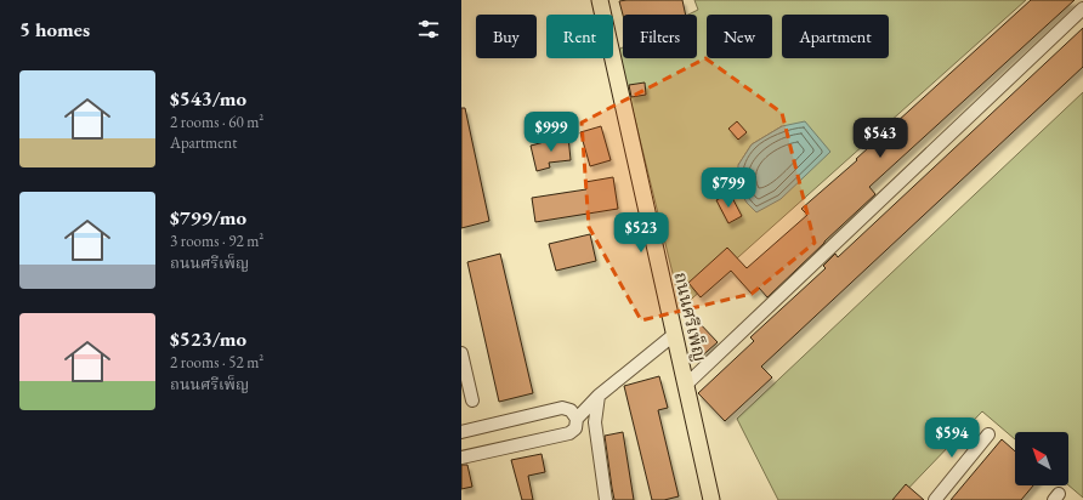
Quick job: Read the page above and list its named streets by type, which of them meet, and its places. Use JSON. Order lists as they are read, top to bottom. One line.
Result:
{"streets":{"main road":["ถนนศรีเพ็ญ"]},"north":"top left","page":{"heading":"5 homes","chip":["Buy","Rent","Filters","New","Apartment"],"list":[{"name":"$543/mo","note":"2 rooms · 60 m² · Apartment"},{"name":"$799/mo","note":"3 rooms · 92 m² · ถนนศรีเพ็ญ"},{"name":"$523/mo","note":"2 rooms · 52 m² · ถนนศรีเพ็ญ"}],"price":["$999","$543","$799","$523","$594"]}}
